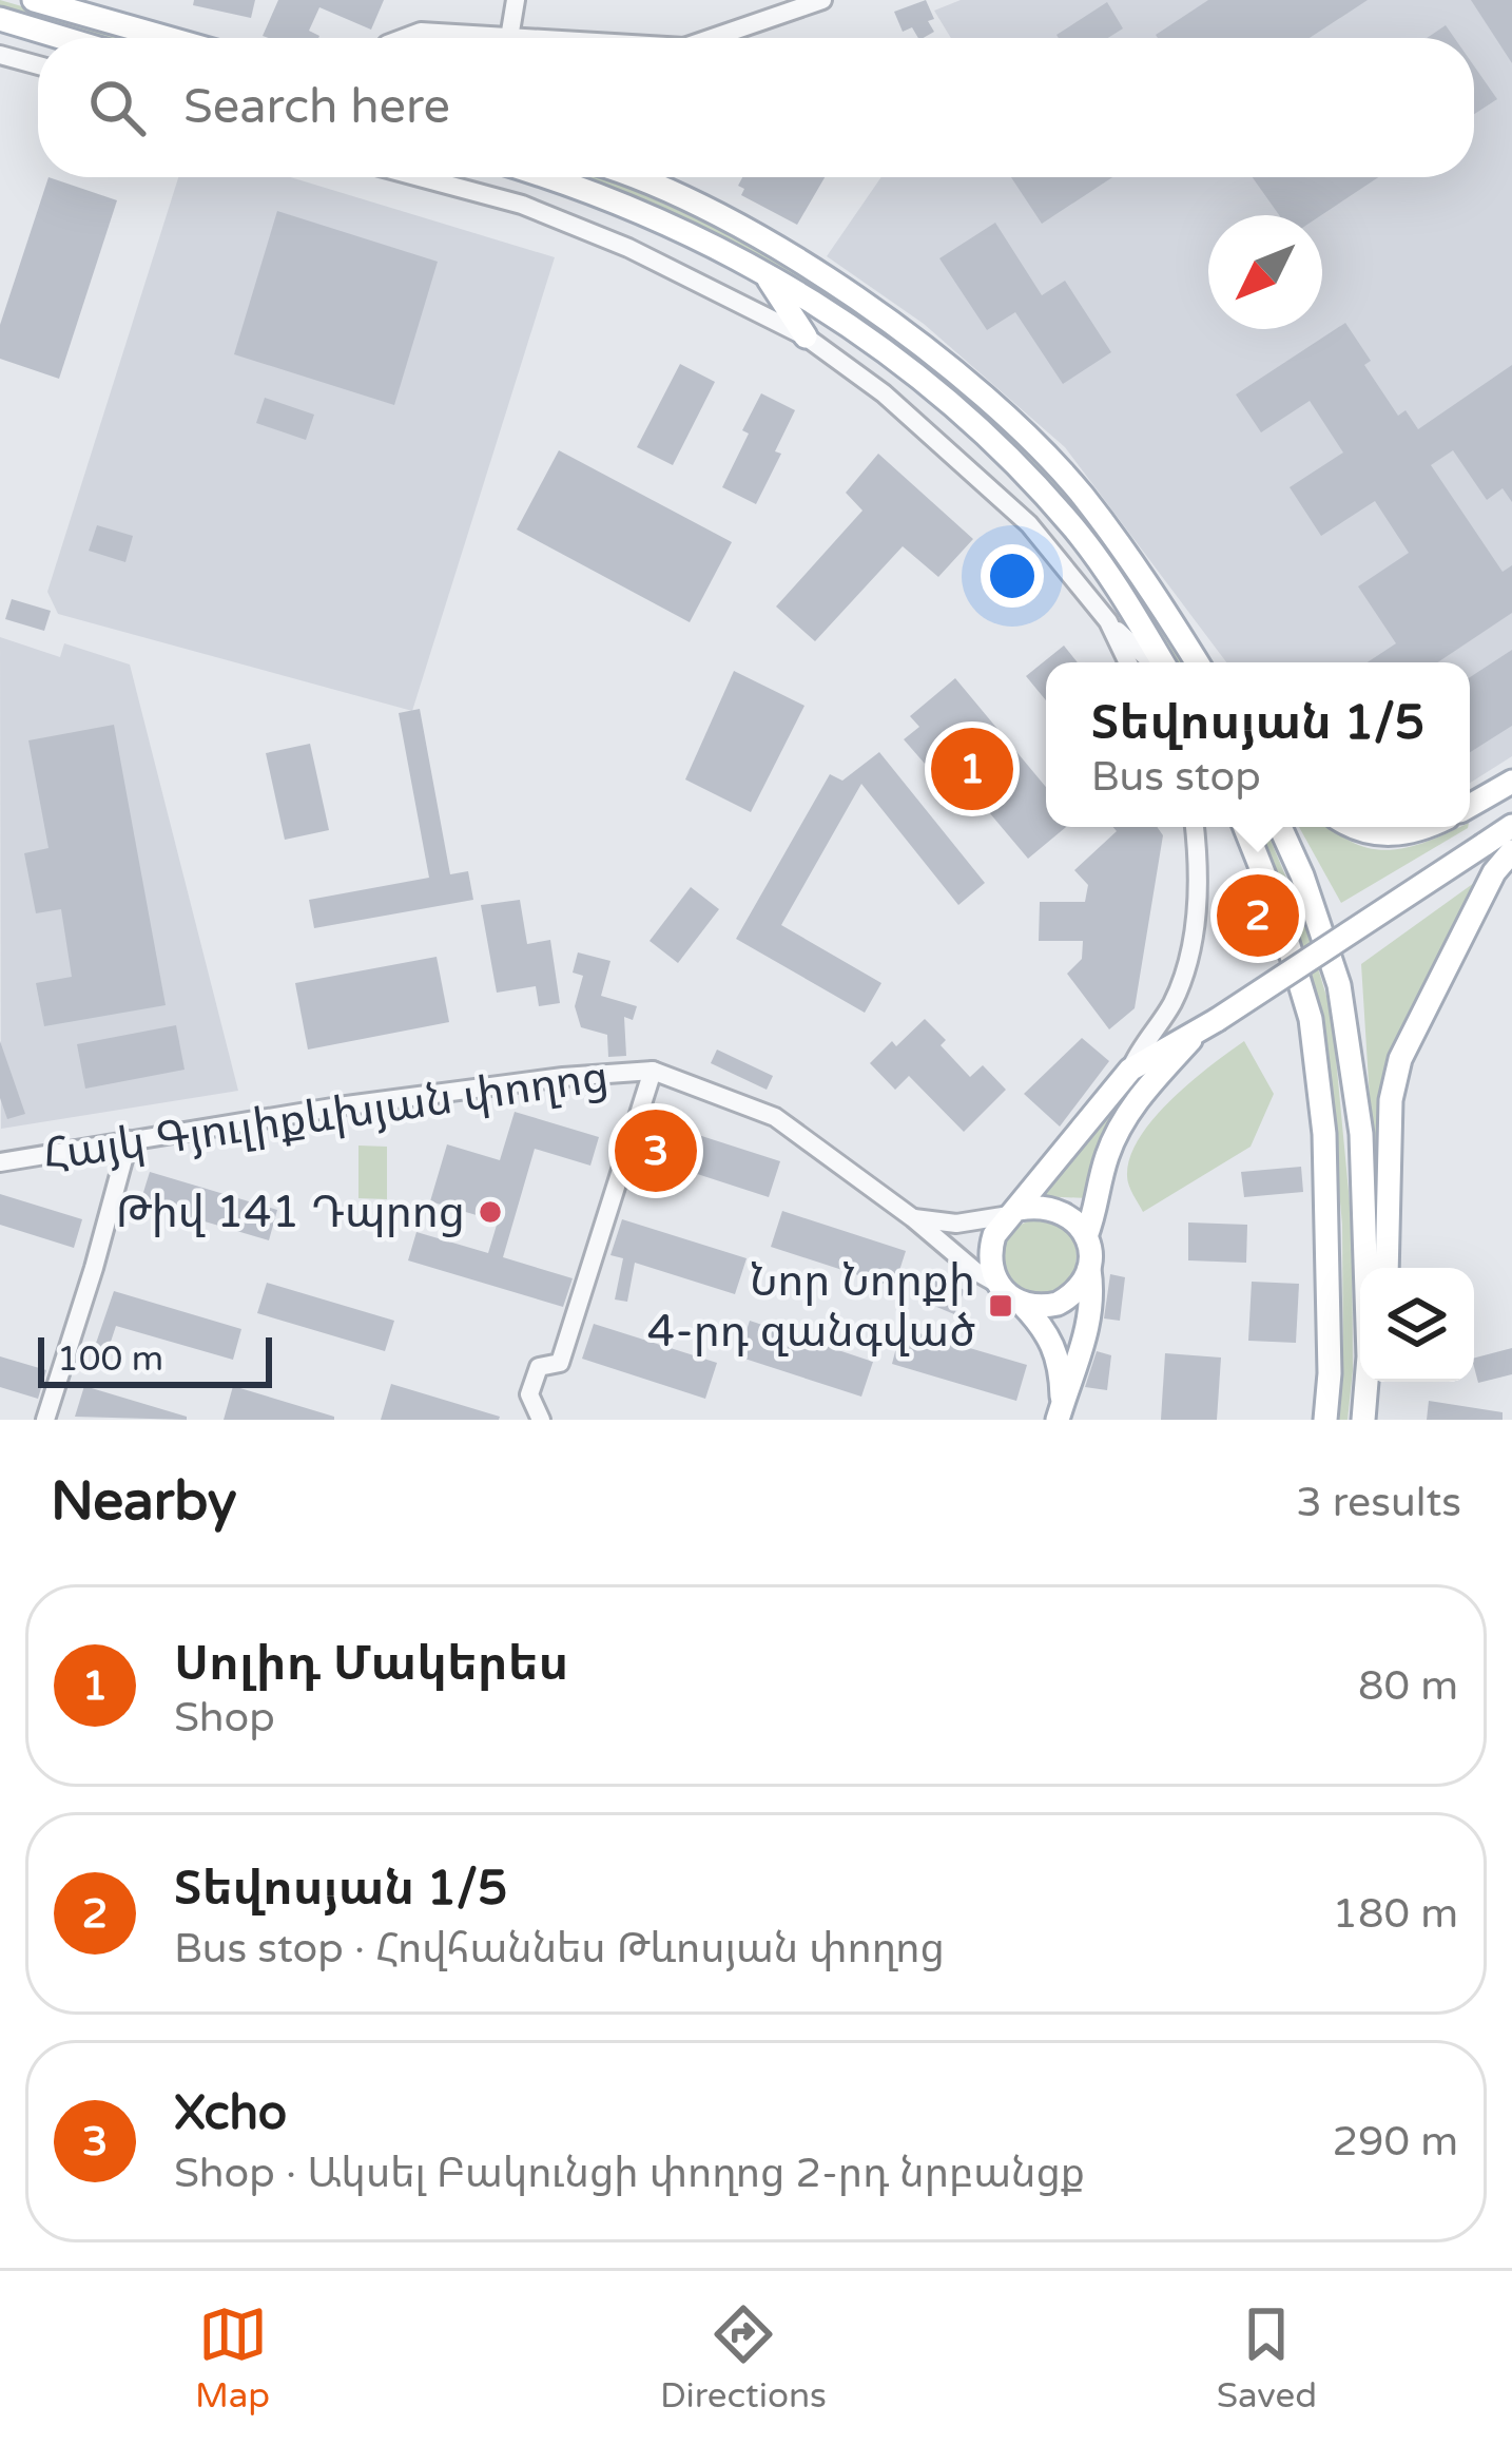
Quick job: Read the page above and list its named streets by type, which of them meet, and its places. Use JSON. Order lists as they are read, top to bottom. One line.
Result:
{"streets":{"street":["Հայկ Գյուլիքևխյան փողոց"]},"places":{"other":["Թիվ 141 Դպրոց"],"transit":["Նոր Նորքի 4-րդ զանգված"]},"scale_bar":"100 m","north":"bottom left","page":{"search":"Search here","popup":["Տեվոսյան 1/5","Bus stop"],"pins":["1","2","3"],"scale":"100 m","heading":["Nearby","3 results"],"list":[{"mark":"1","name":"Սոլիդ Մակերես","note":"Shop","value":"80 m"},{"mark":"2","name":"Տեվոսյան 1/5","note":"Bus stop · Հովհաննես Թևոսյան փողոց","value":"180 m"},{"mark":"3","name":"Xcho","note":"Shop · Ակսել Բակունցի փողոց 2-րդ նրբանցք","value":"290 m"}],"nav":["Map","Directions","Saved"]}}
